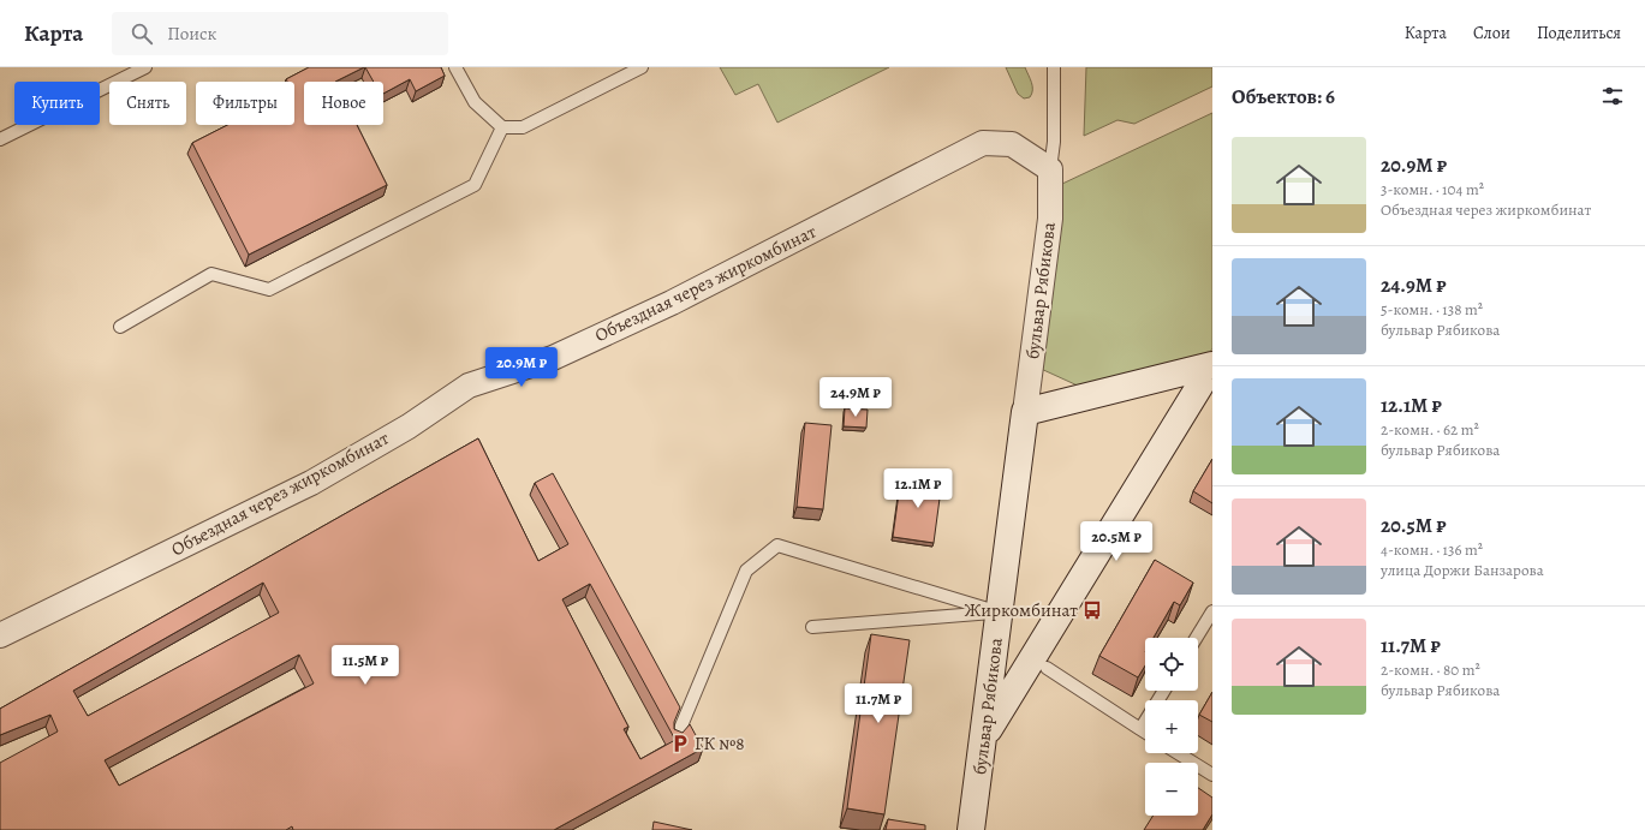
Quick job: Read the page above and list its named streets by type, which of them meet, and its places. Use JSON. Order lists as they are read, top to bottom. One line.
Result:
{"streets":{"street":["Объездная через жиркомбинат","бульвар Рябикова"]},"crossings":[["Объездная через жиркомбинат","бульвар Рябикова"]],"places":{"bus stop":["Жиркомбинат"],"parking":["ГК №8"]},"page":{"header":"Карта","search":"Поиск","nav":["Карта","Слои","Поделиться"],"heading":"Объектов: 6","chip":["Купить","Снять","Фильтры","Новое"],"list":[{"name":"20.9M ₽","note":"3-комн. · 104 m² · Объездная через жиркомбинат"},{"name":"24.9M ₽","note":"5-комн. · 138 m² · бульвар Рябикова"},{"name":"12.1M ₽","note":"2-комн. · 62 m² · бульвар Рябикова"},{"name":"20.5M ₽","note":"4-комн. · 136 m² · улица Доржи Банзарова"},{"name":"11.7M ₽","note":"2-комн. · 80 m² · бульвар Рябикова"}],"price":["20.9M ₽","24.9M ₽","12.1M ₽","20.5M ₽","11.5M ₽","11.7M ₽"],"map_buttons":["+","−"]}}
